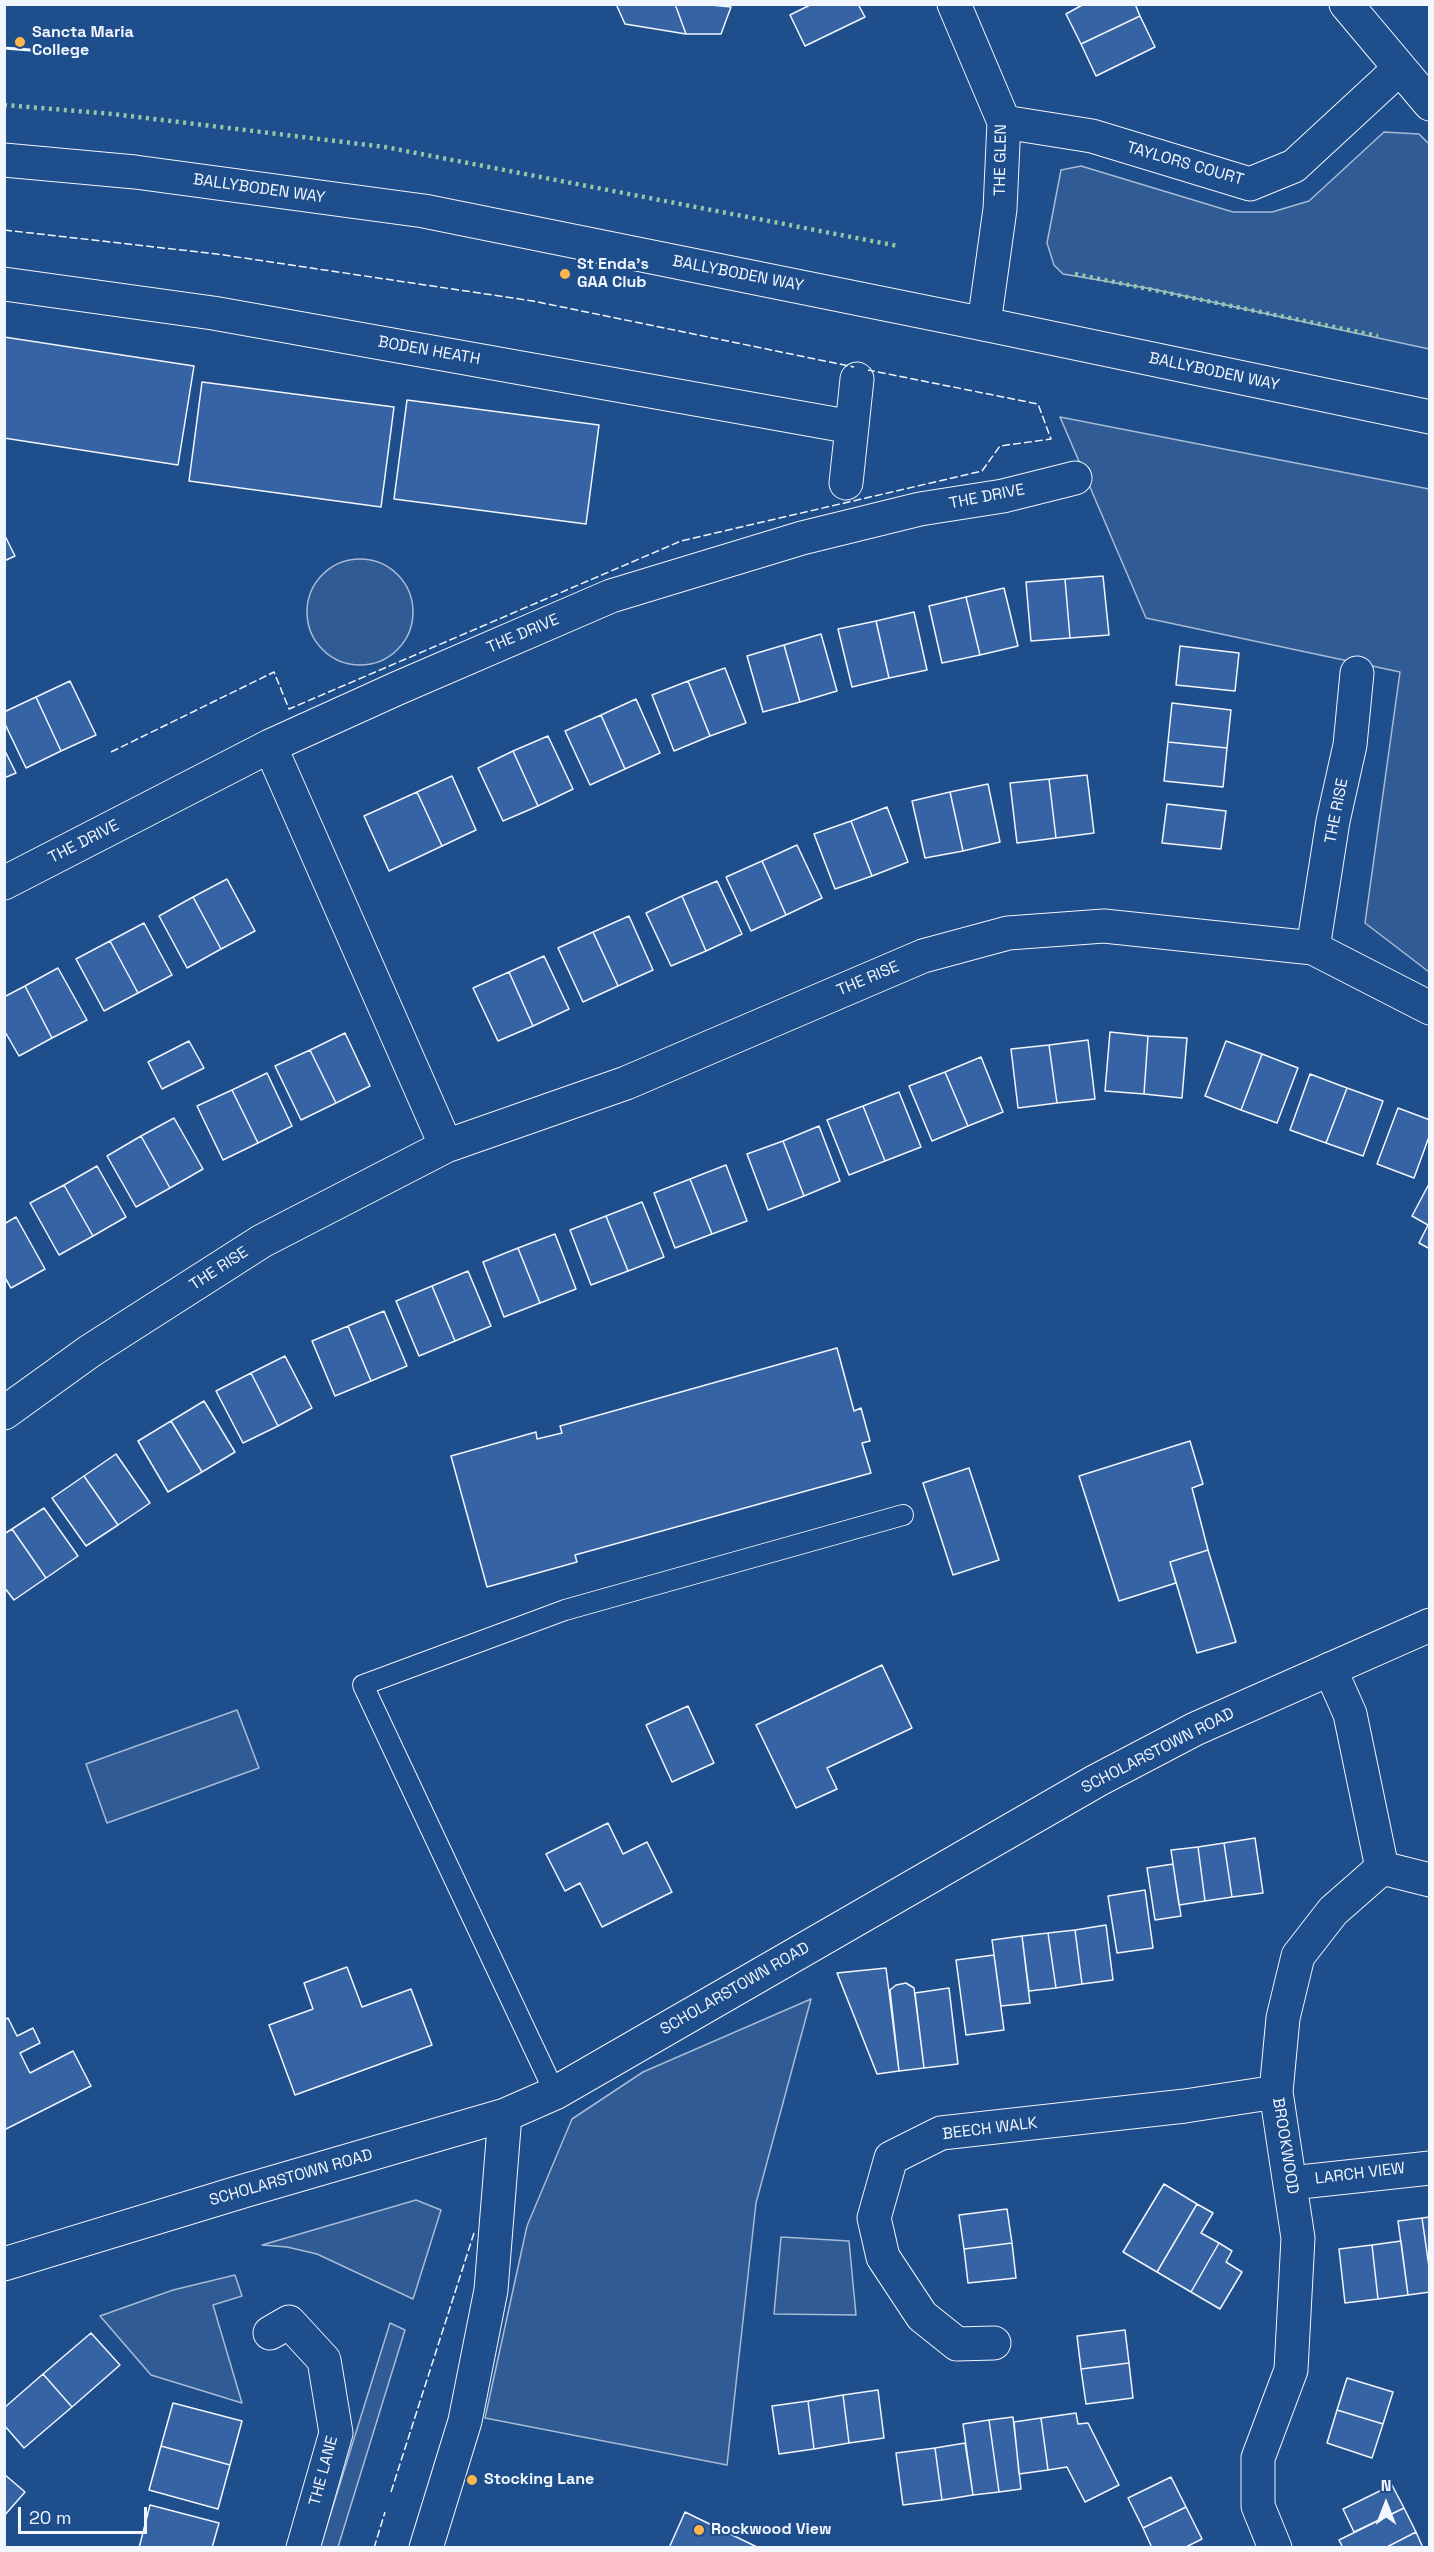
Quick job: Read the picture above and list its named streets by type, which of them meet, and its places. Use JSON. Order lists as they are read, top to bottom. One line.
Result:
{"streets":{"street":["THE GLEN","TAYLORS COURT","BALLYBODEN WAY","BODEN HEATH","THE DRIVE","THE RISE","SCHOLARSTOWN ROAD","BEECH WALK","BROOKWOOD","LARCH VIEW","THE LANE"]},"crossings":[["THE GLEN","TAYLORS COURT"],["THE GLEN","BALLYBODEN WAY"],["BEECH WALK","BROOKWOOD"],["BROOKWOOD","LARCH VIEW"]],"places":["Sancta Maria College","St Enda's GAA Club","Stocking Lane","Rockwood View"],"scale_bar":"20 m","north":"top"}
